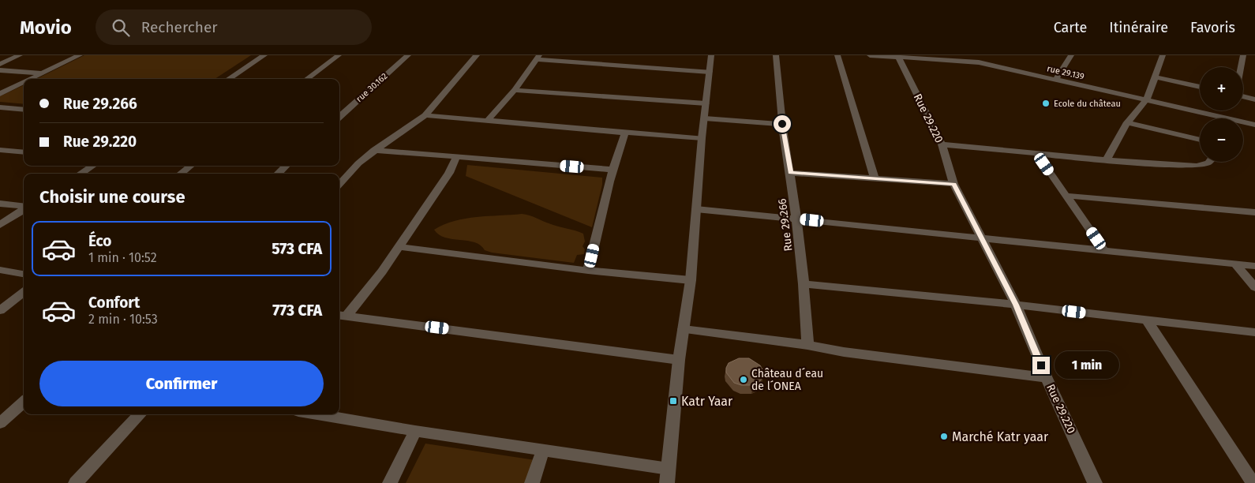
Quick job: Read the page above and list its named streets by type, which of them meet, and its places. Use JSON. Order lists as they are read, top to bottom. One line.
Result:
{"streets":{"street":["rue 29.139","rue 30.162","Rue 29.220","Rue 29.266"]},"crossings":[["rue 29.139","Rue 29.220"]],"places":{"other":["Ecole du château","Château d´eau de l´ONEA","Marché Katr yaar"],"transit":["Katr Yaar"]},"page":{"header":"Movio","search":"Rechercher","nav":["Carte","Itinéraire","Favoris"],"map_buttons":["+","−"],"banner":["Rue 29.266","Rue 29.220"],"heading":"Choisir une course","list":[{"name":"Éco","note":"1 min · 10:52","value":"573 CFA"},{"name":"Confort","note":"2 min · 10:53","value":"773 CFA"}],"bubble":"1 min","buttons":"Confirmer"}}
